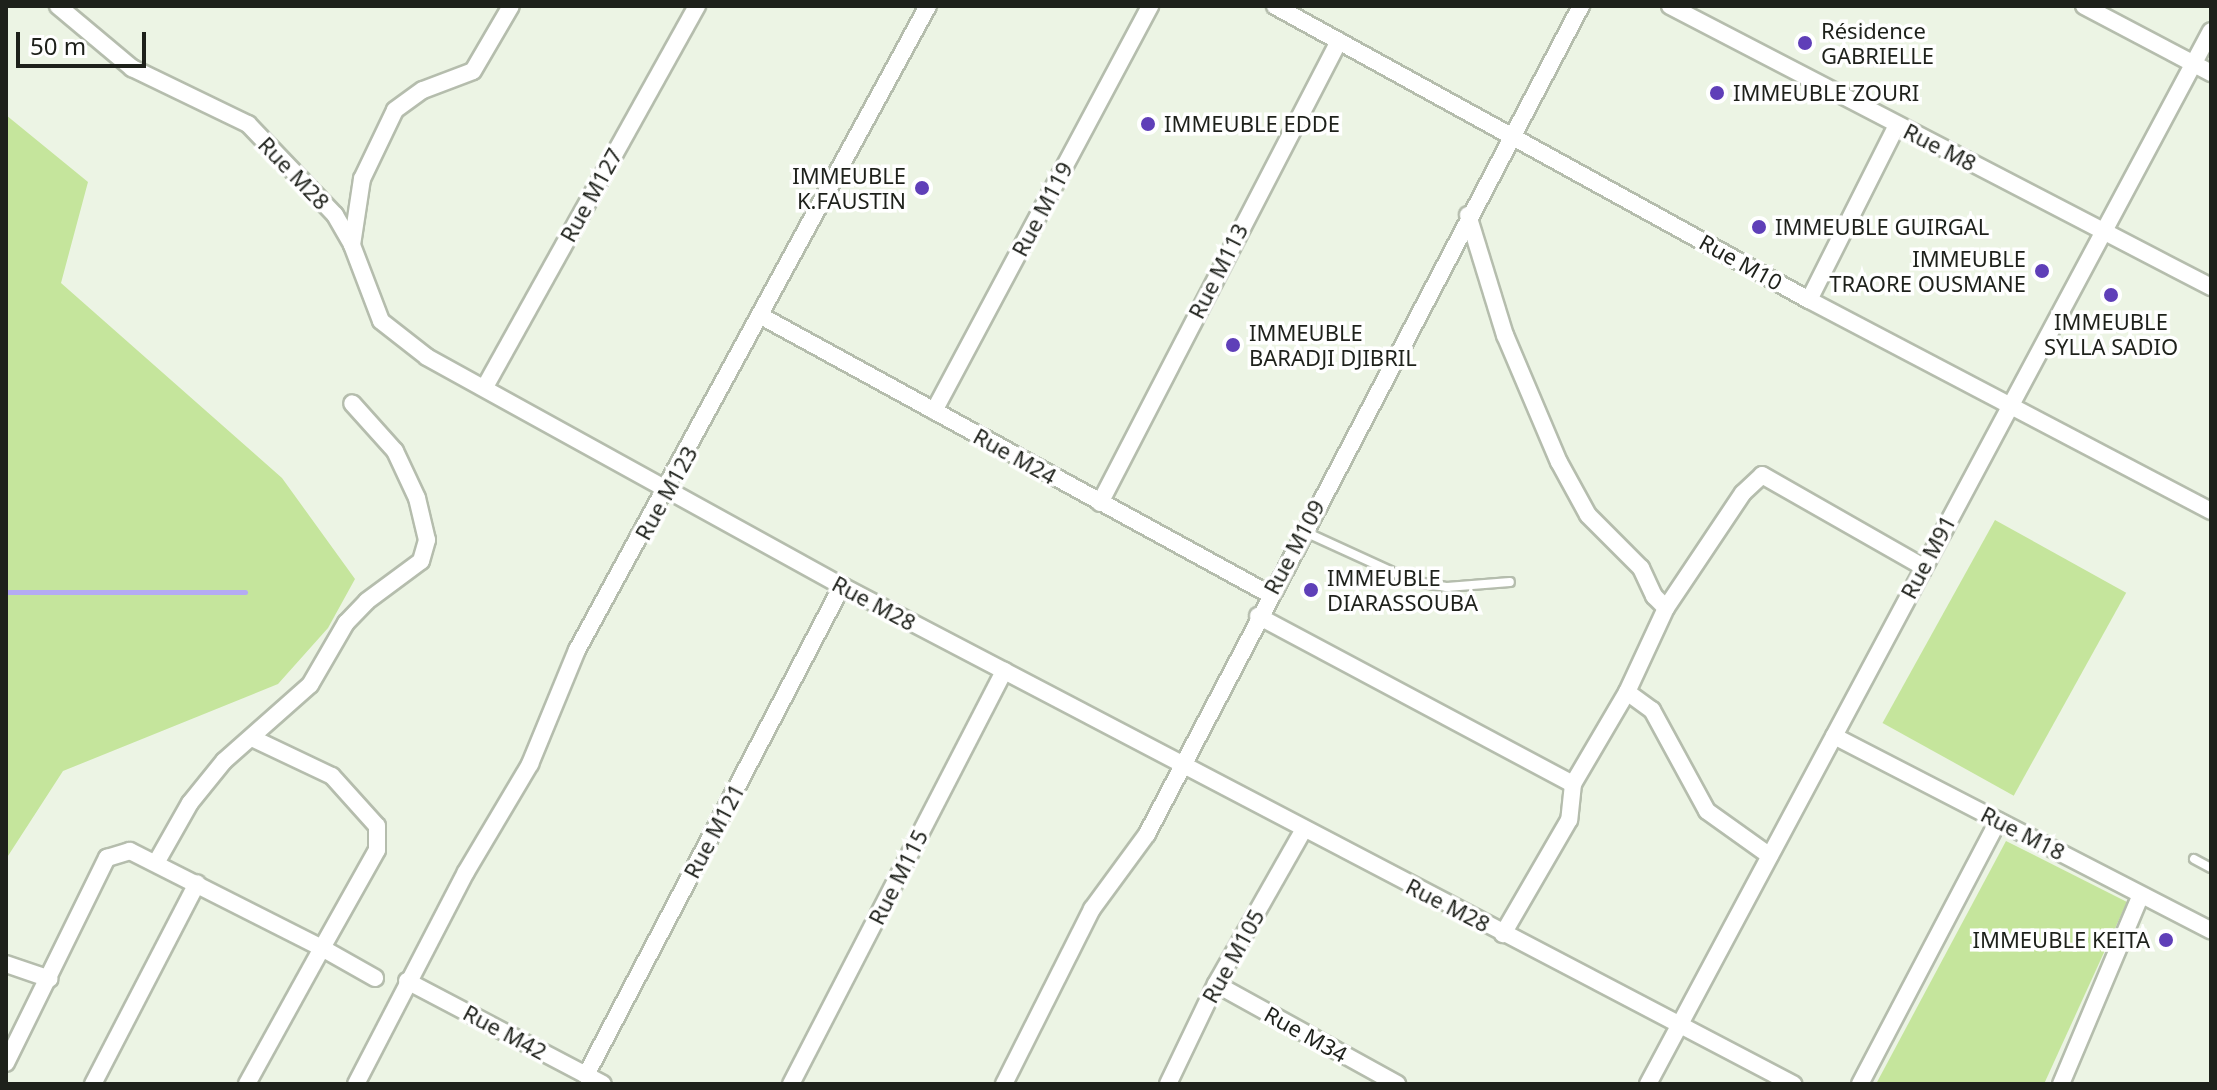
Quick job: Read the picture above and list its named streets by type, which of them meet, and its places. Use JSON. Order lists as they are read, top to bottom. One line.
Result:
{"streets":{"street":["Rue M8","Rue M28","Rue M127","Rue M119","Rue M10","Rue M113","Rue M24","Rue M123","Rue M109","Rue M91","Rue M121","Rue M18","Rue M115","Rue M105","Rue M42","Rue M34"]},"crossings":[["Rue M8","Rue M91"],["Rue M28","Rue M127"],["Rue M28","Rue M123"],["Rue M28","Rue M109"],["Rue M28","Rue M91"],["Rue M28","Rue M121"],["Rue M28","Rue M115"],["Rue M28","Rue M105"],["Rue M119","Rue M24"],["Rue M10","Rue M113"],["Rue M10","Rue M109"],["Rue M10","Rue M91"],["Rue M113","Rue M24"],["Rue M24","Rue M123"],["Rue M24","Rue M109"],["Rue M123","Rue M42"],["Rue M91","Rue M18"],["Rue M121","Rue M42"],["Rue M105","Rue M34"]],"places":["Résidence GABRIELLE","IMMEUBLE ZOURI","IMMEUBLE EDDE","IMMEUBLE K.FAUSTIN","IMMEUBLE GUIRGAL","IMMEUBLE TRAORE OUSMANE","IMMEUBLE SYLLA SADIO","IMMEUBLE BARADJI DJIBRIL","IMMEUBLE DIARASSOUBA","IMMEUBLE KEITA"],"scale_bar":"50 m"}
